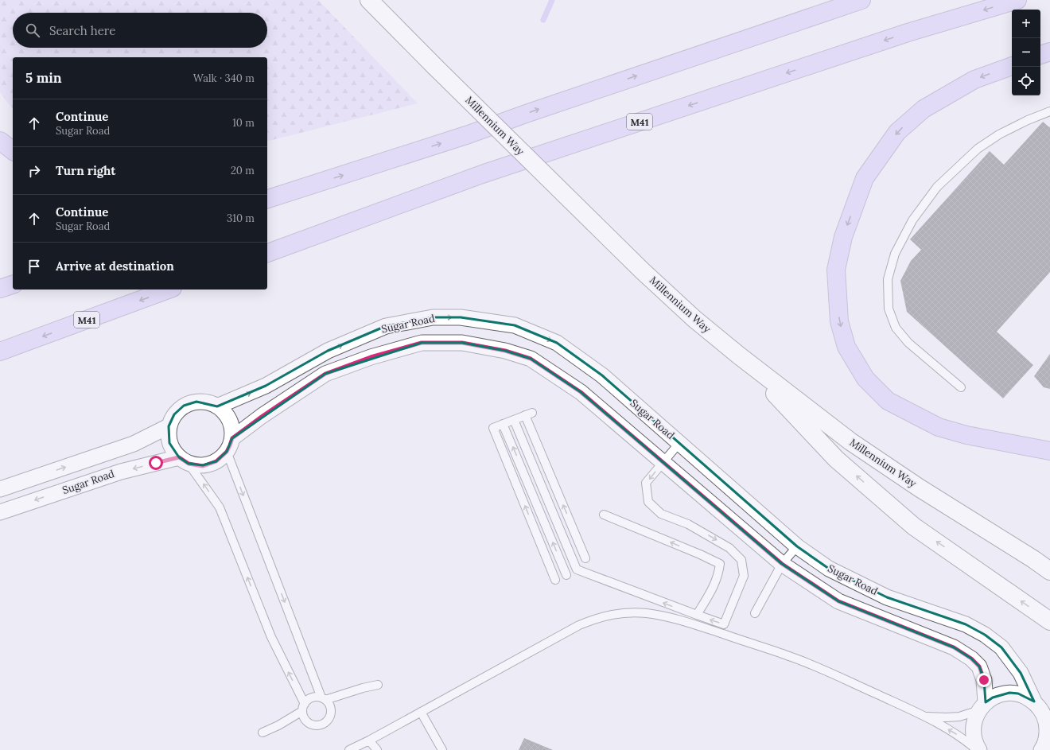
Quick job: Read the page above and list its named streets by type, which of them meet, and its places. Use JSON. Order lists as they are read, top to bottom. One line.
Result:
{"streets":{"highway":["M41"],"street":["Millennium Way","Sugar Road"]},"page":{"map_buttons":["+","−"],"search":"Search here","heading":["5 min","Walk · 340 m"],"list":[["Continue","Sugar Road","10 m"],["Turn right","20 m"],["Continue","Sugar Road","310 m"],"Arrive at destination"]}}
